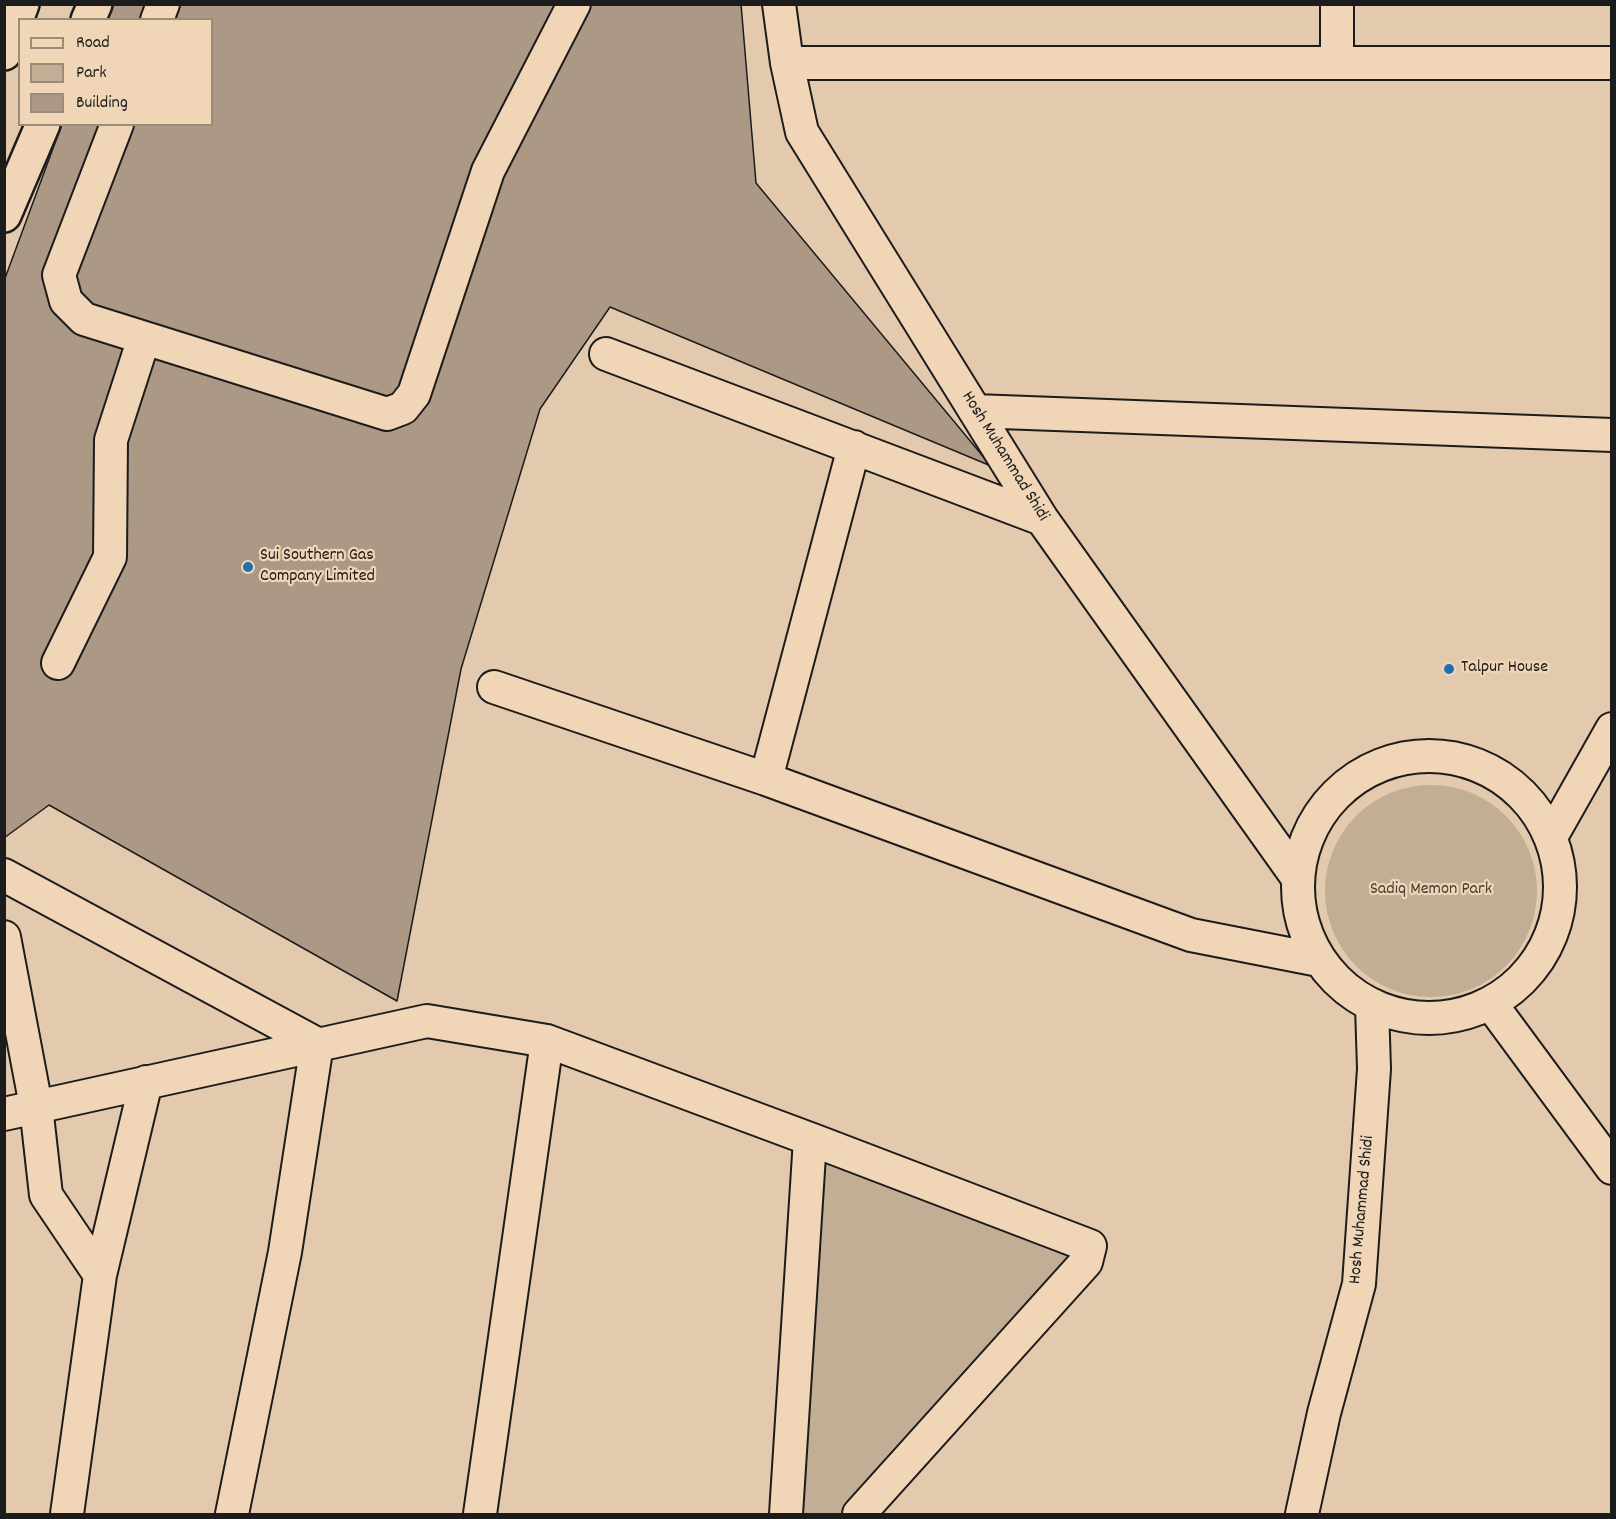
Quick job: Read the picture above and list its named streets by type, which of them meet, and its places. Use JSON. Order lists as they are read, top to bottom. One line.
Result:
{"streets":{"street":["Hosh Muhammad Shidi"]},"parks":["Sadiq Memon Park"],"places":["Sui Southern Gas Company Limited","Talpur House"],"legend":["Road","Park","Building"]}
